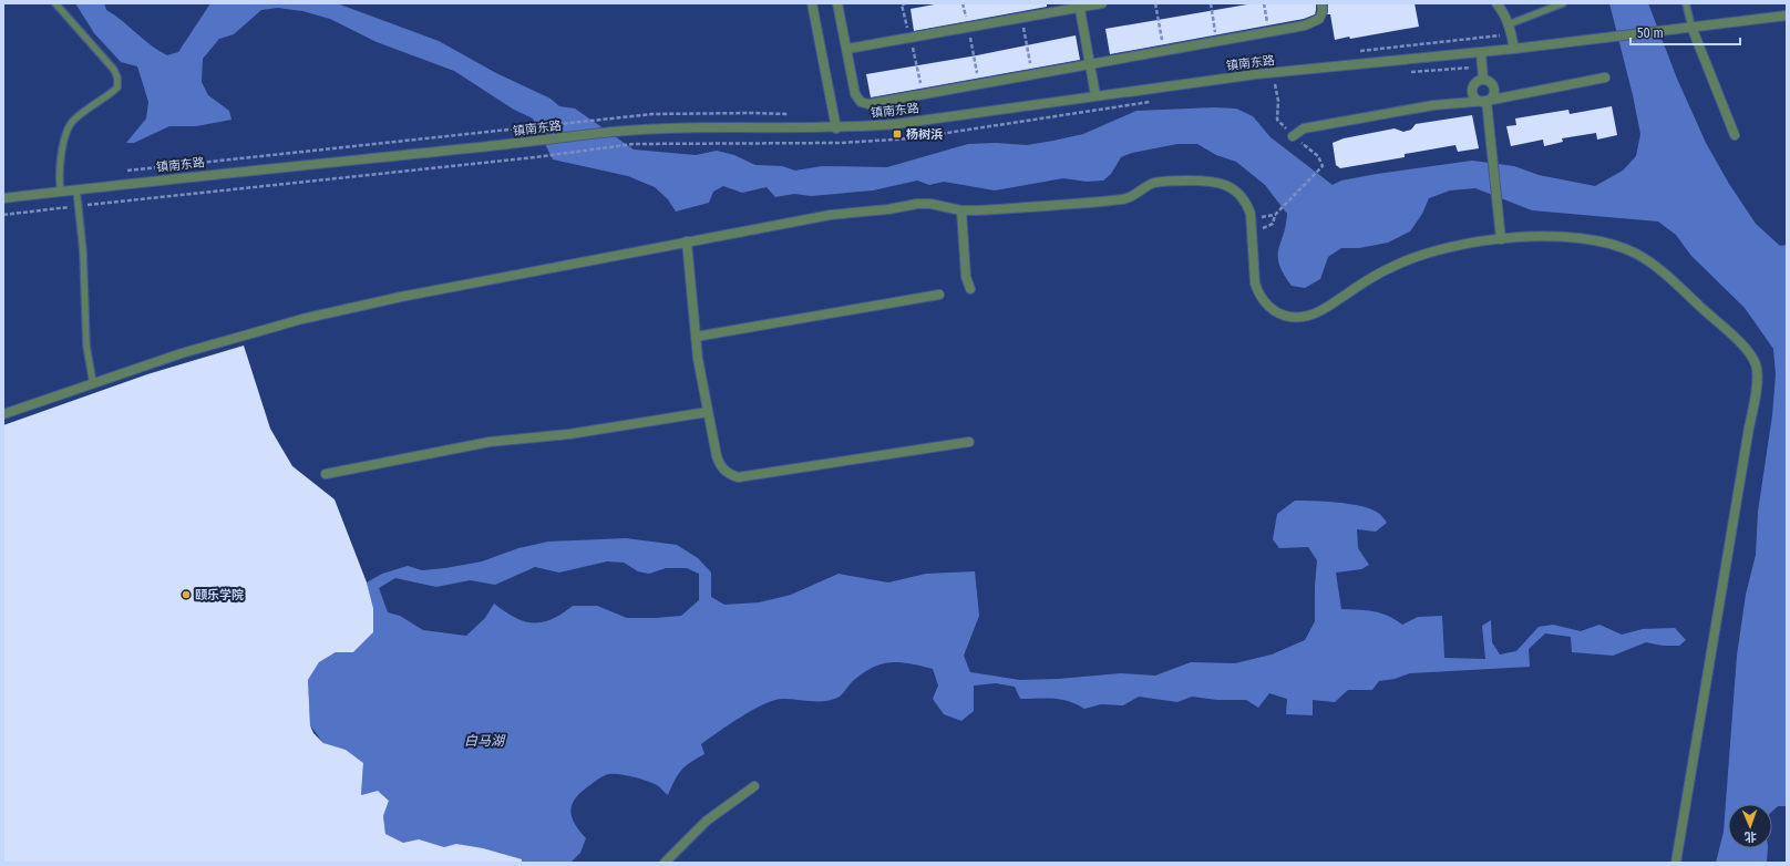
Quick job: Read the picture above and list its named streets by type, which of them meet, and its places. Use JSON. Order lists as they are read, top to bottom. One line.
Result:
{"streets":{"street":["镇南东路"]},"water":["白马湖"],"places":{"transit":["杨树浜"],"other":["颐乐学院"]},"scale_bar":"50 m","north":"bottom"}
